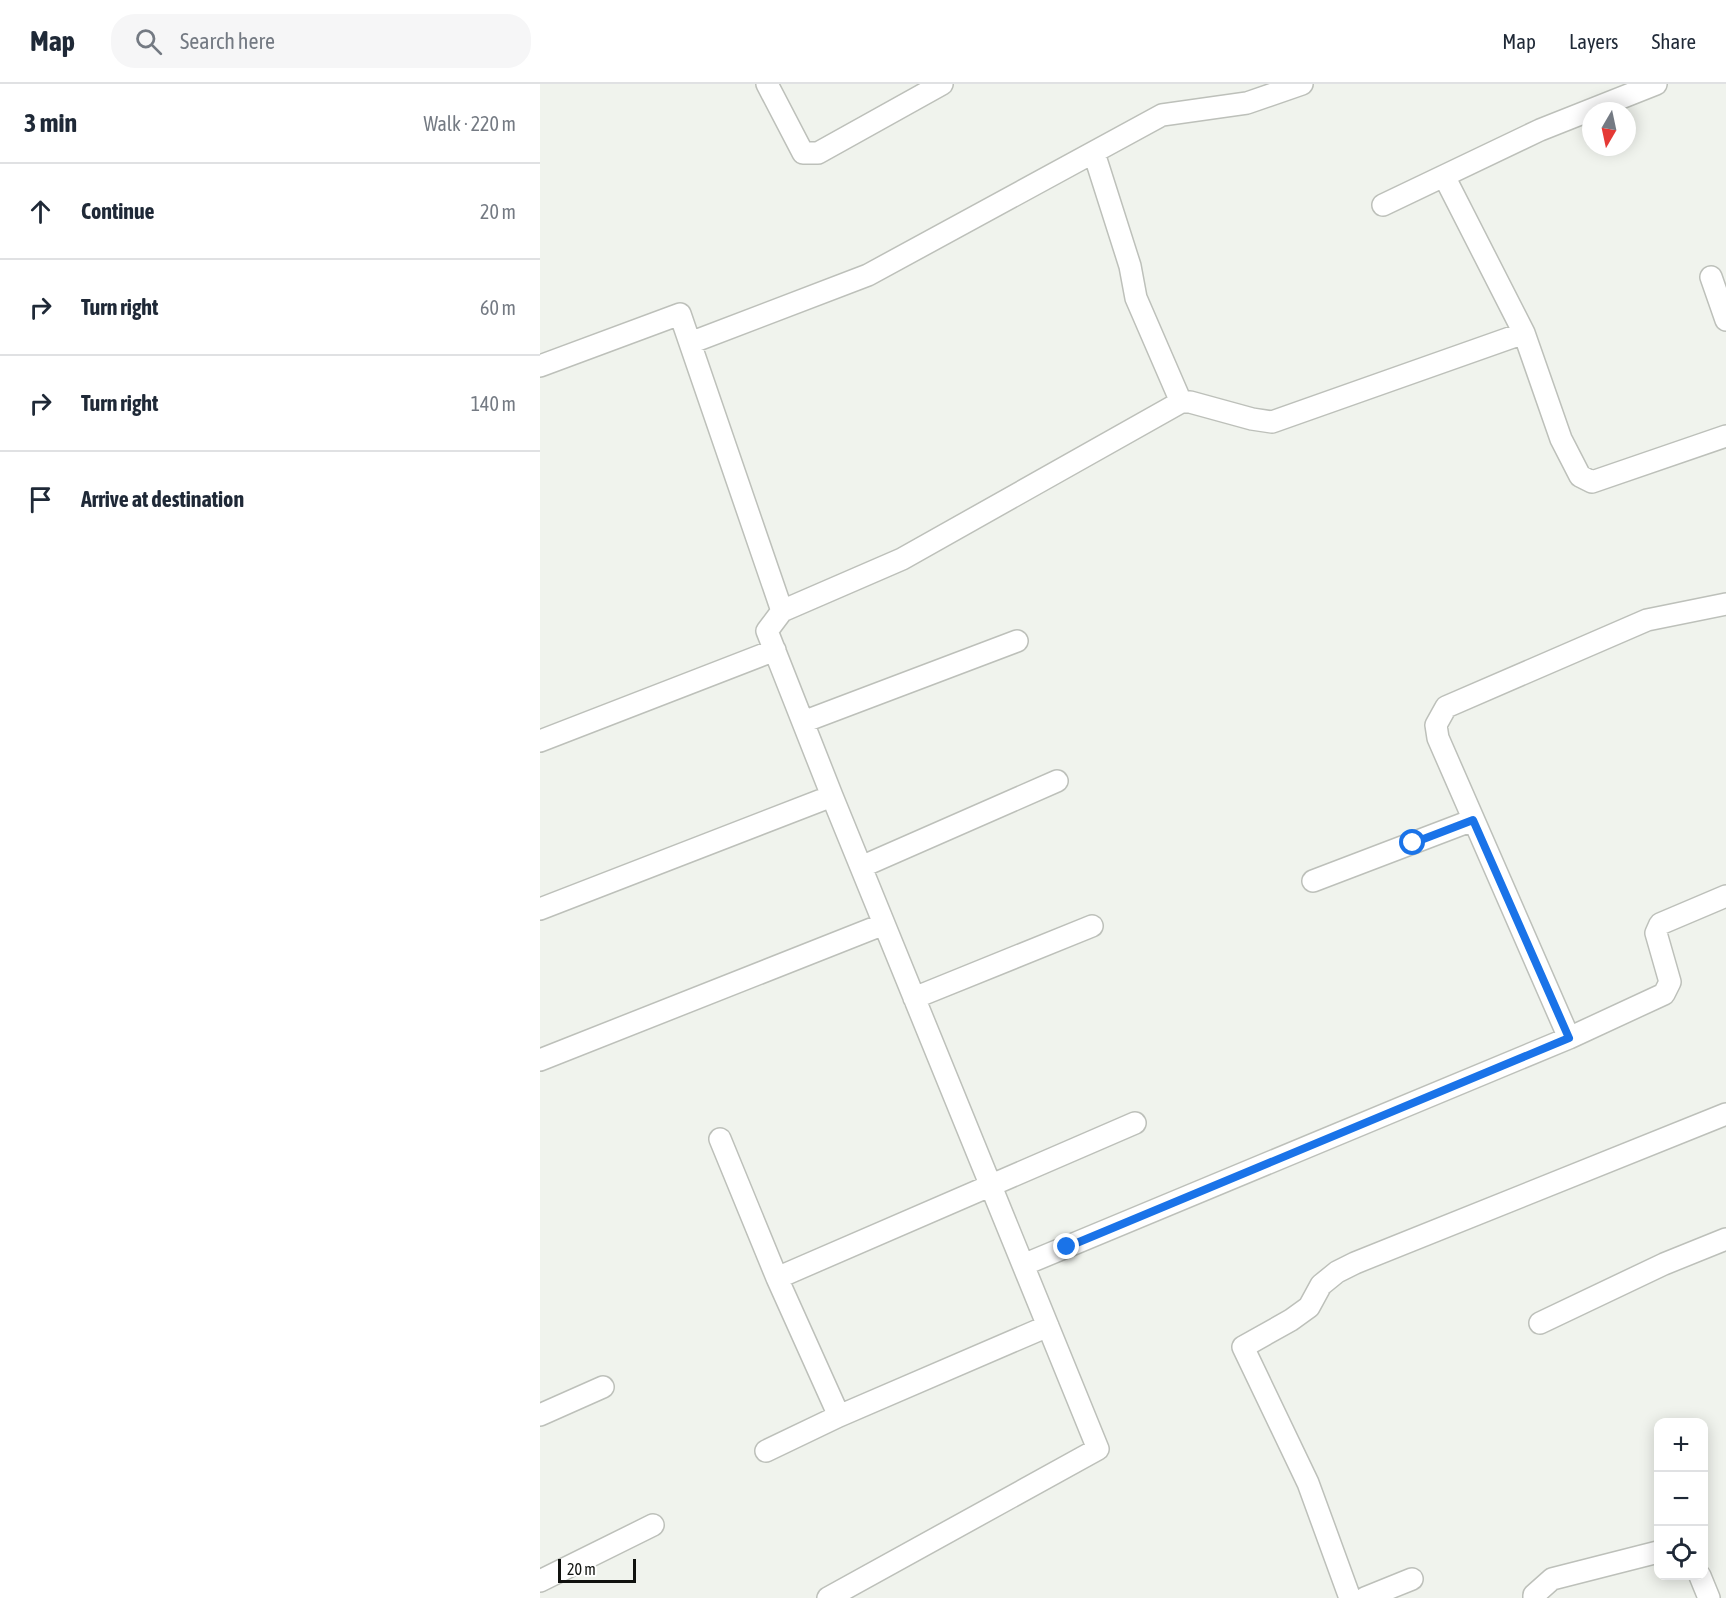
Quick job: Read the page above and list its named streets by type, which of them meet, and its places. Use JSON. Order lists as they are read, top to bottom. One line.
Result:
{"scale_bar":"20 m","north":"bottom","page":{"header":"Map","search":"Search here","nav":["Map","Layers","Share"],"heading":["3 min","Walk · 220 m"],"list":[["Continue","20 m"],["Turn right","60 m"],["Turn right","140 m"],"Arrive at destination"],"map_buttons":["+","−"],"scale":"20 m"}}
